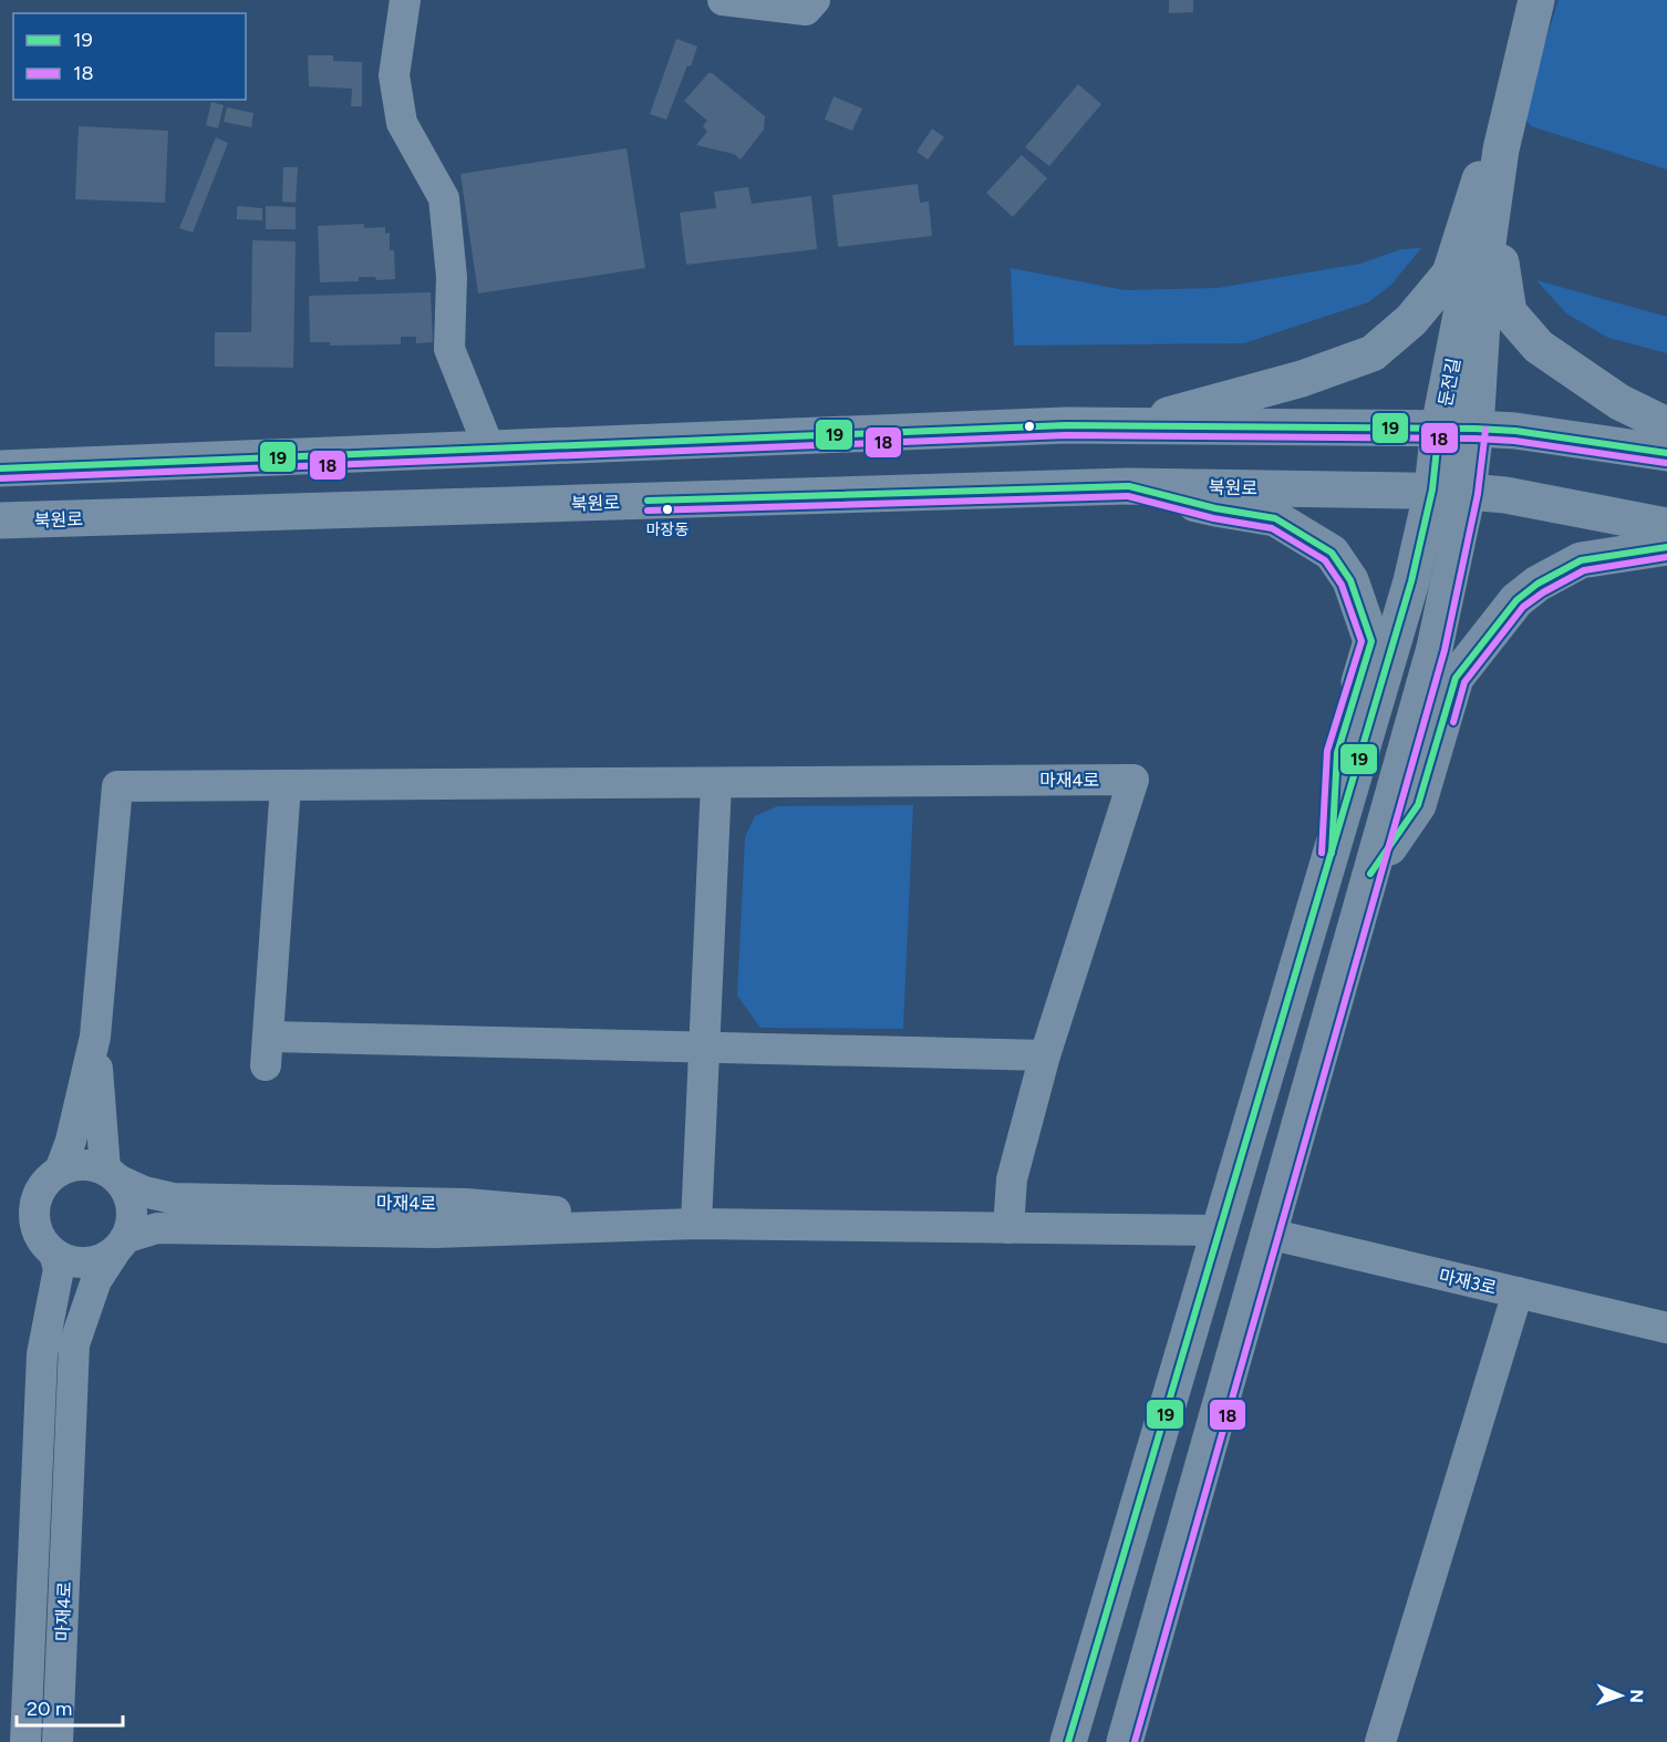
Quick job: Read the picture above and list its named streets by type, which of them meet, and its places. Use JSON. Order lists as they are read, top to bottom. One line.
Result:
{"streets":{"street":["둔전길","북원로","마재4로","마재3로"]},"crossings":[["둔전길","북원로"],["둔전길","마재4로"],["둔전길","마재3로"]],"places":["마장동"],"lines":["transit line 19","transit line 18"],"legend":["19","18"],"scale_bar":"20 m","north":"right"}
